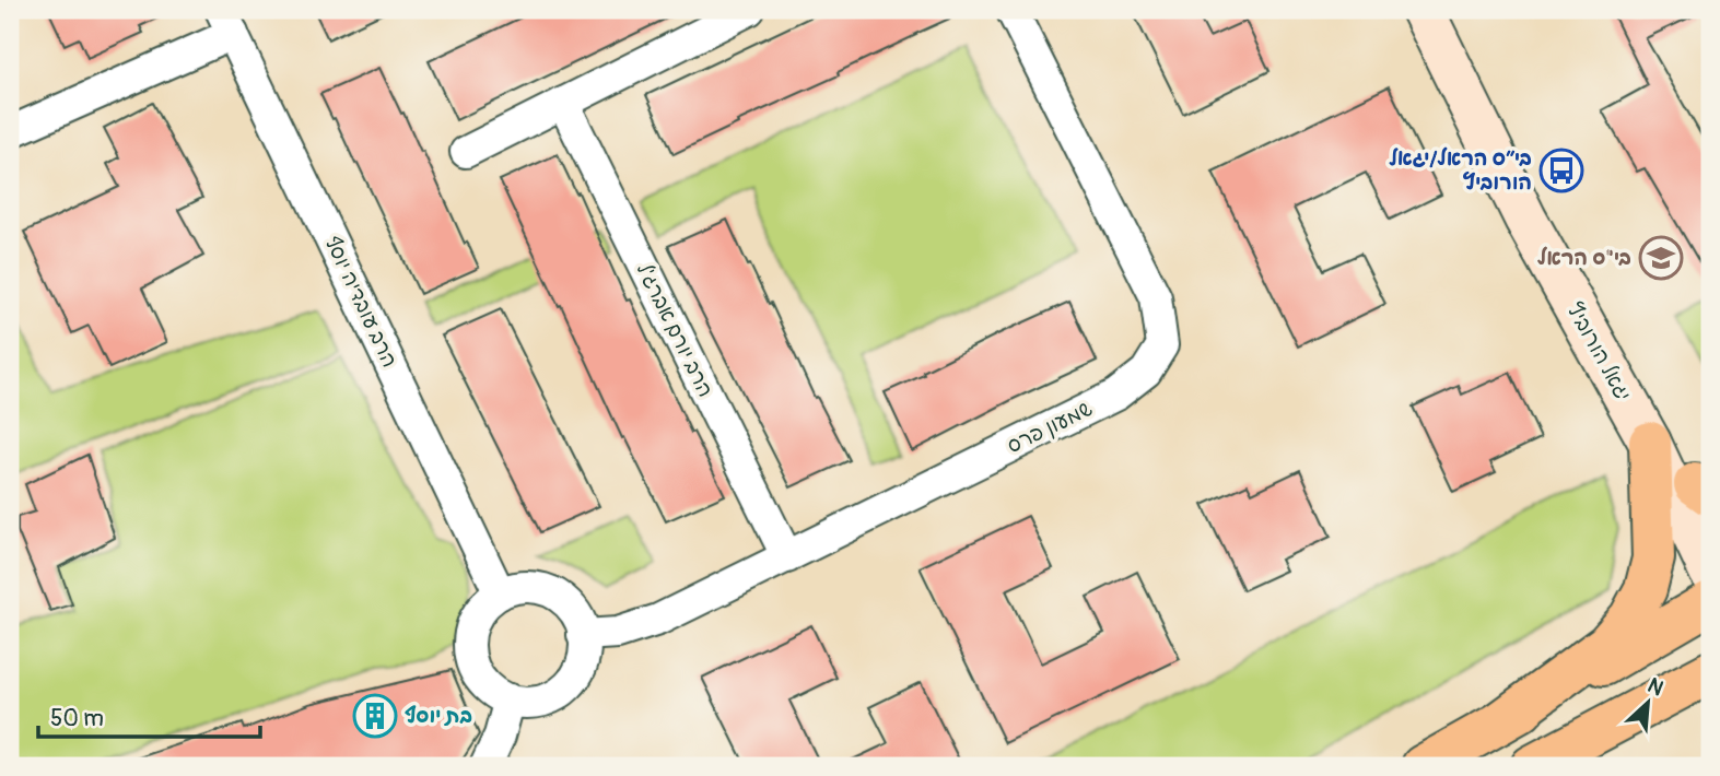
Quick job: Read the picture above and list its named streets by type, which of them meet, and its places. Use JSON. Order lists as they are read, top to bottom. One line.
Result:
{"streets":{"main road":["יגאל הורוביץ"],"street":["הרב עובדיה יוסף","הרב יורם אברג'ל","שמעון פרס"]},"crossings":[["הרב עובדיה יוסף","שמעון פרס"],["הרב יורם אברג'ל","שמעון פרס"]],"places":{"bus stop":["בי״ס הראל/יגאל הורוביץ"],"school or university":["בי\"ס הראל"],"building":["בת יוסף"]},"scale_bar":"50 m","north":"top right"}
